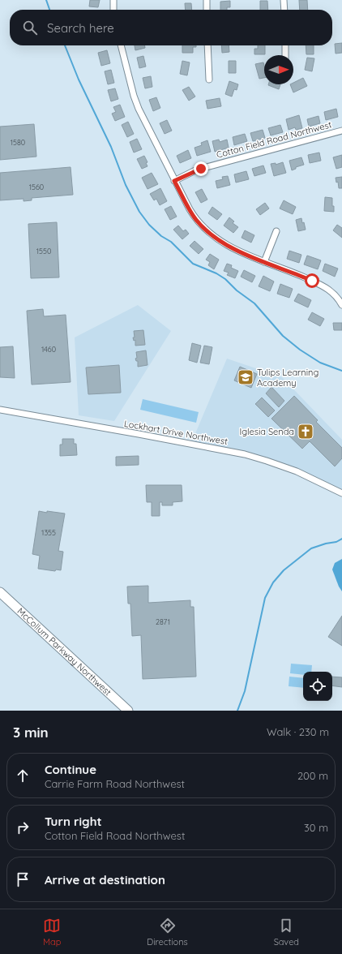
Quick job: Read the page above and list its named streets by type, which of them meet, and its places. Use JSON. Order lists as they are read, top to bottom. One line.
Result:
{"streets":{"main road":["McCollum Parkway Northwest"],"street":["Cotton Field Road Northwest","Lockhart Drive Northwest"]},"places":{"school or university":["Tulips Learning Academy"],"church":["Iglesia Senda"]},"house_numbers":["1580","1560","1550","1460","1355","2871"],"north":"right","page":{"search":"Search here","heading":["3 min","Walk · 230 m"],"list":[["Continue","Carrie Farm Road Northwest","200 m"],["Turn right","Cotton Field Road Northwest","30 m"],"Arrive at destination"],"nav":["Map","Directions","Saved"]}}
